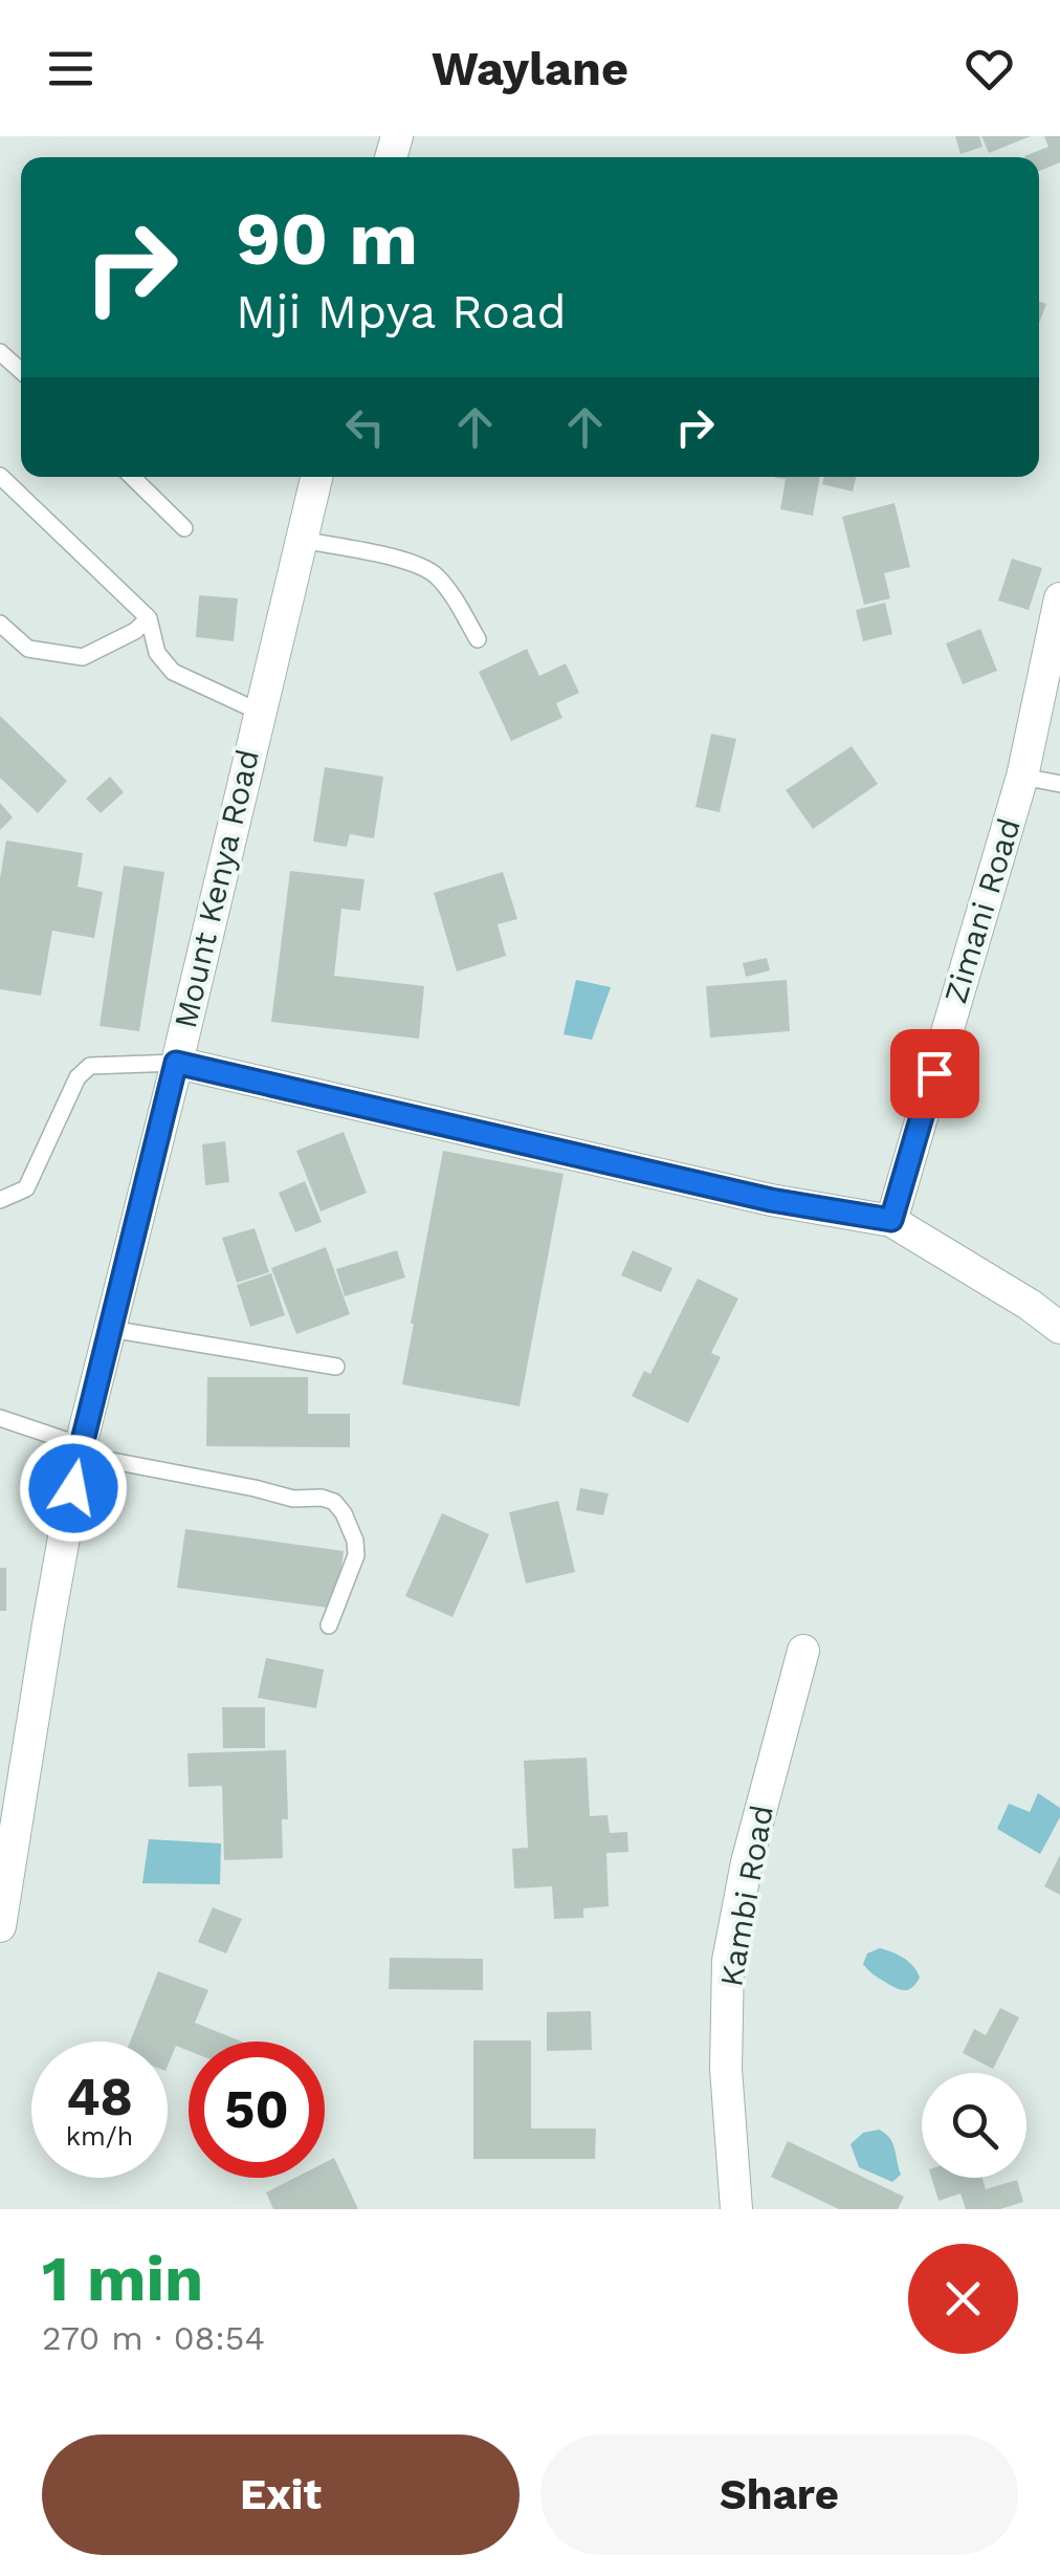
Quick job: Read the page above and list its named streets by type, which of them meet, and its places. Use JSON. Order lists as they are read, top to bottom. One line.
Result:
{"streets":{"street":["Mount Kenya Road","Zimani Road","Kambi Road"]},"page":{"header":"Waylane","turn":["90 m","Mji Mpya Road"],"speed":"48 km/h","limit":"50","heading":["1 min","270 m · 08:54"],"buttons":["Exit","Share"]}}
